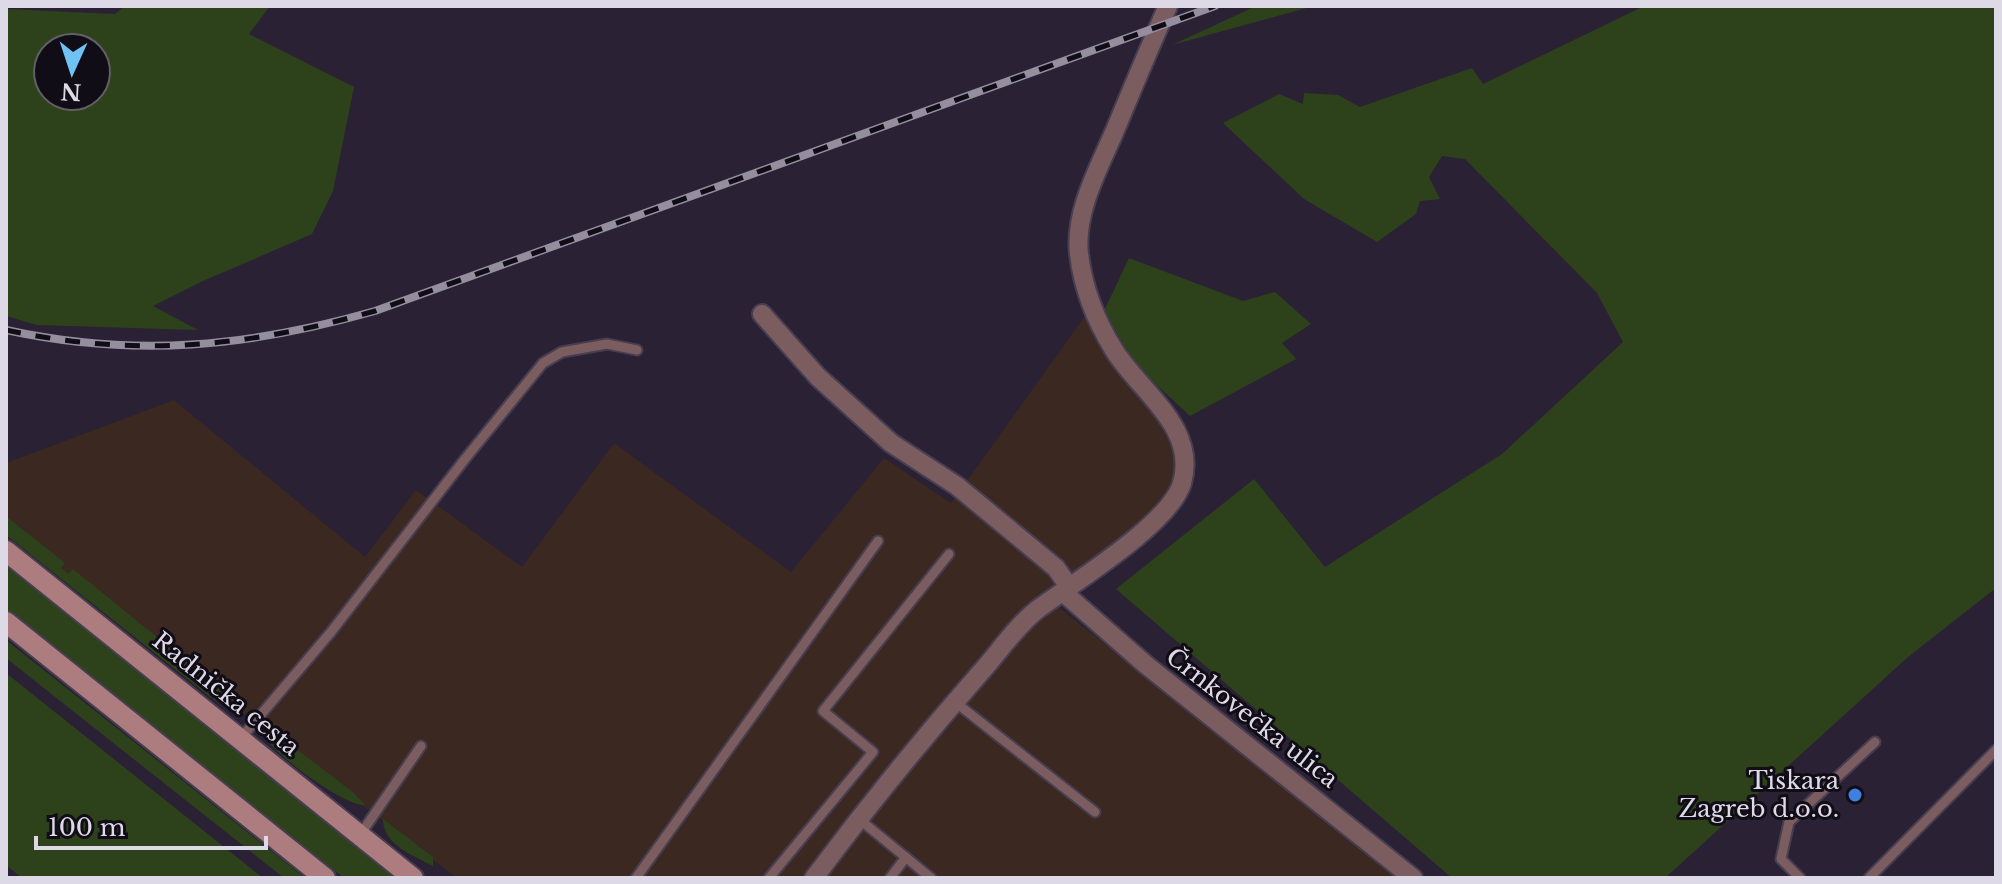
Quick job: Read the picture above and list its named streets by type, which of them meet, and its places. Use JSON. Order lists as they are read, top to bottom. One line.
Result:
{"streets":{"main road":["Radnička cesta"],"street":["Črnkovečka ulica"]},"places":["Tiskara Zagreb d.o.o."],"scale_bar":"100 m","north":"bottom"}
